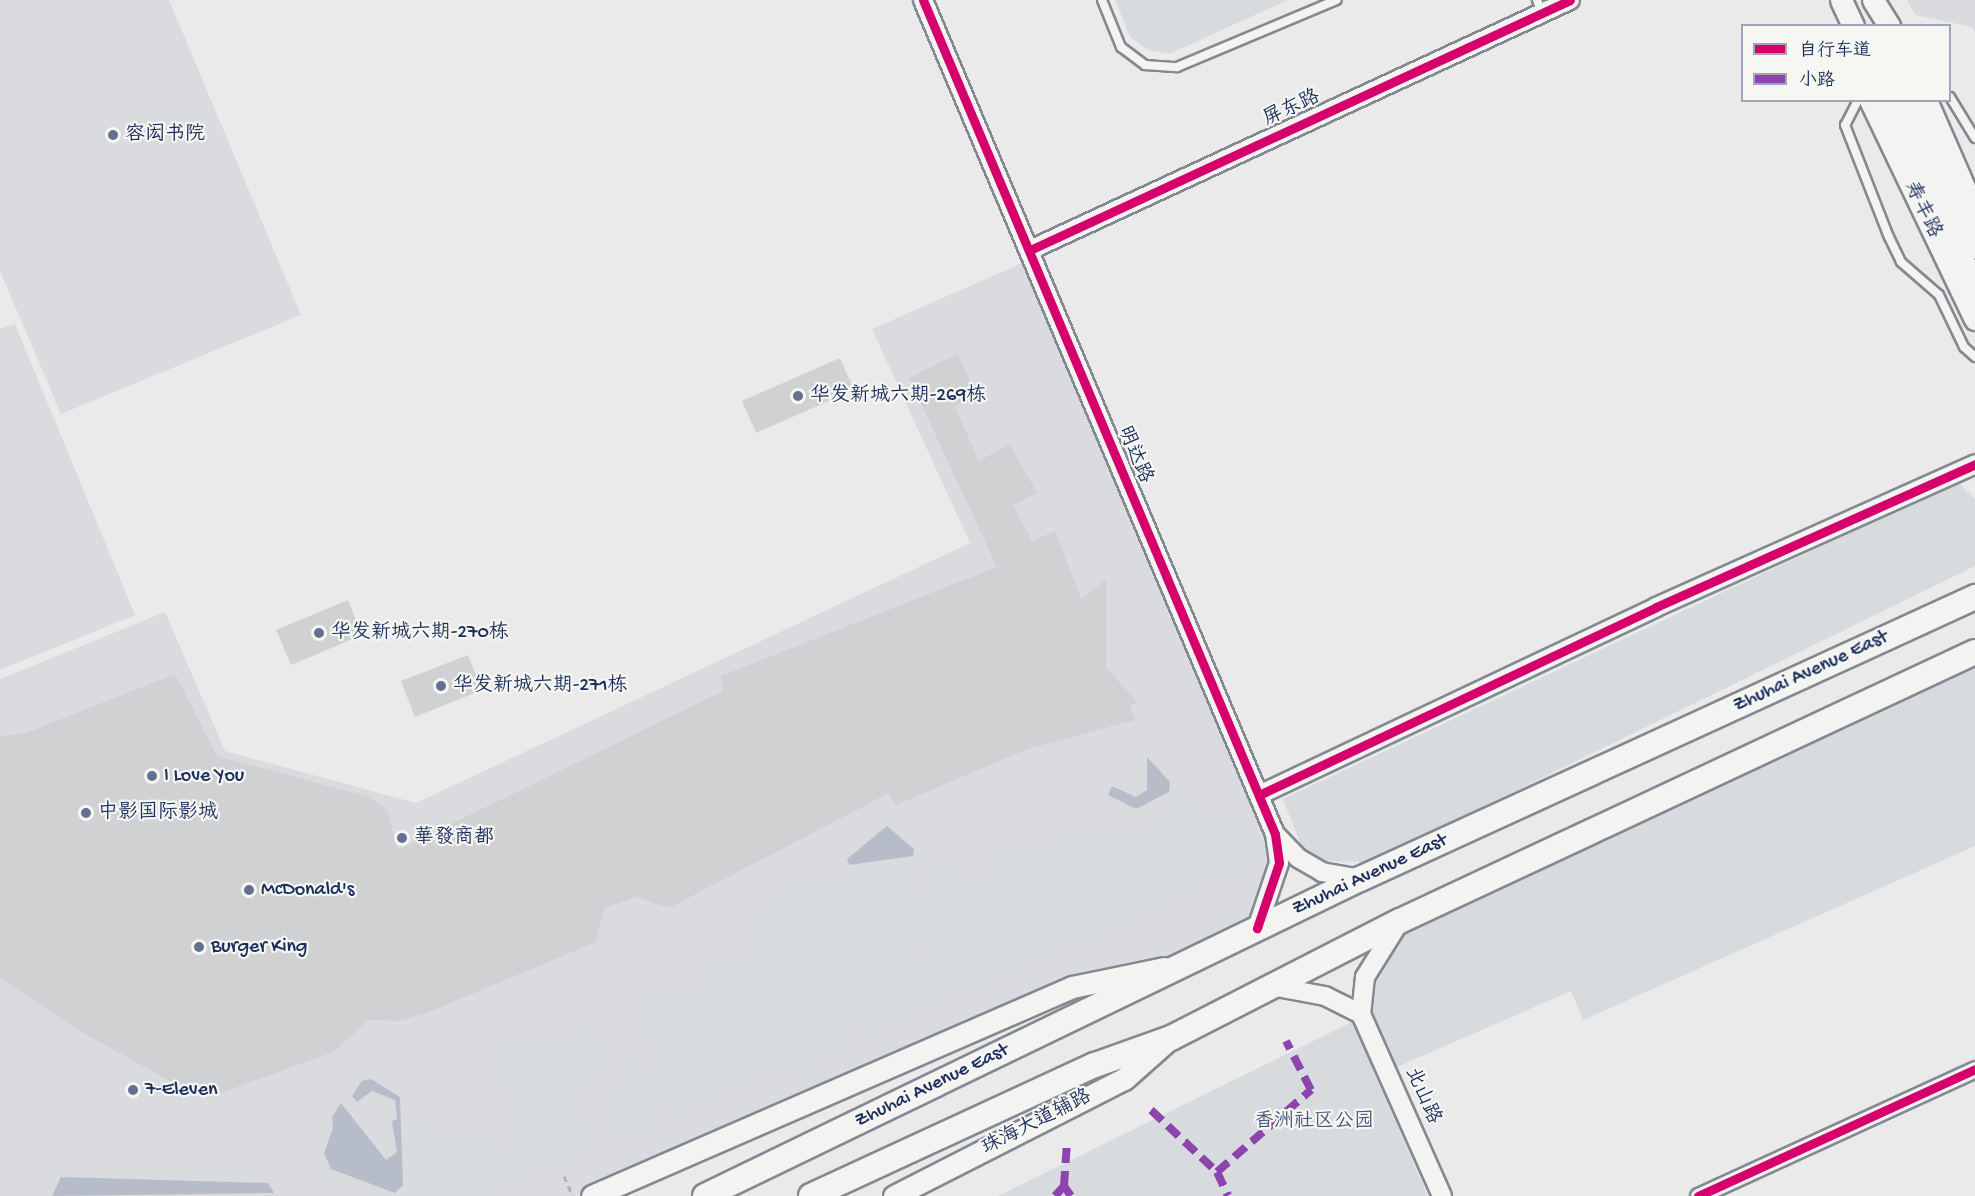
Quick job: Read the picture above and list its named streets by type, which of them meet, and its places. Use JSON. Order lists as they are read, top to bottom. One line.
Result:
{"streets":{"highway":["Zhuhai Avenue East"],"main road":["寿丰路","珠海大道辅路"],"street":["屏东路","明达路","北山路"]},"crossings":[["屏东路","明达路"],["明达路","Zhuhai Avenue East"]],"parks":["香洲社区公园"],"places":["容闳书院","华发新城六期-269栋","华发新城六期-270栋","华发新城六期-271栋","I Love You","中影国际影城","華發商都","McDonald's","Burger King","7-Eleven"],"legend":["自行车道","小路"]}
